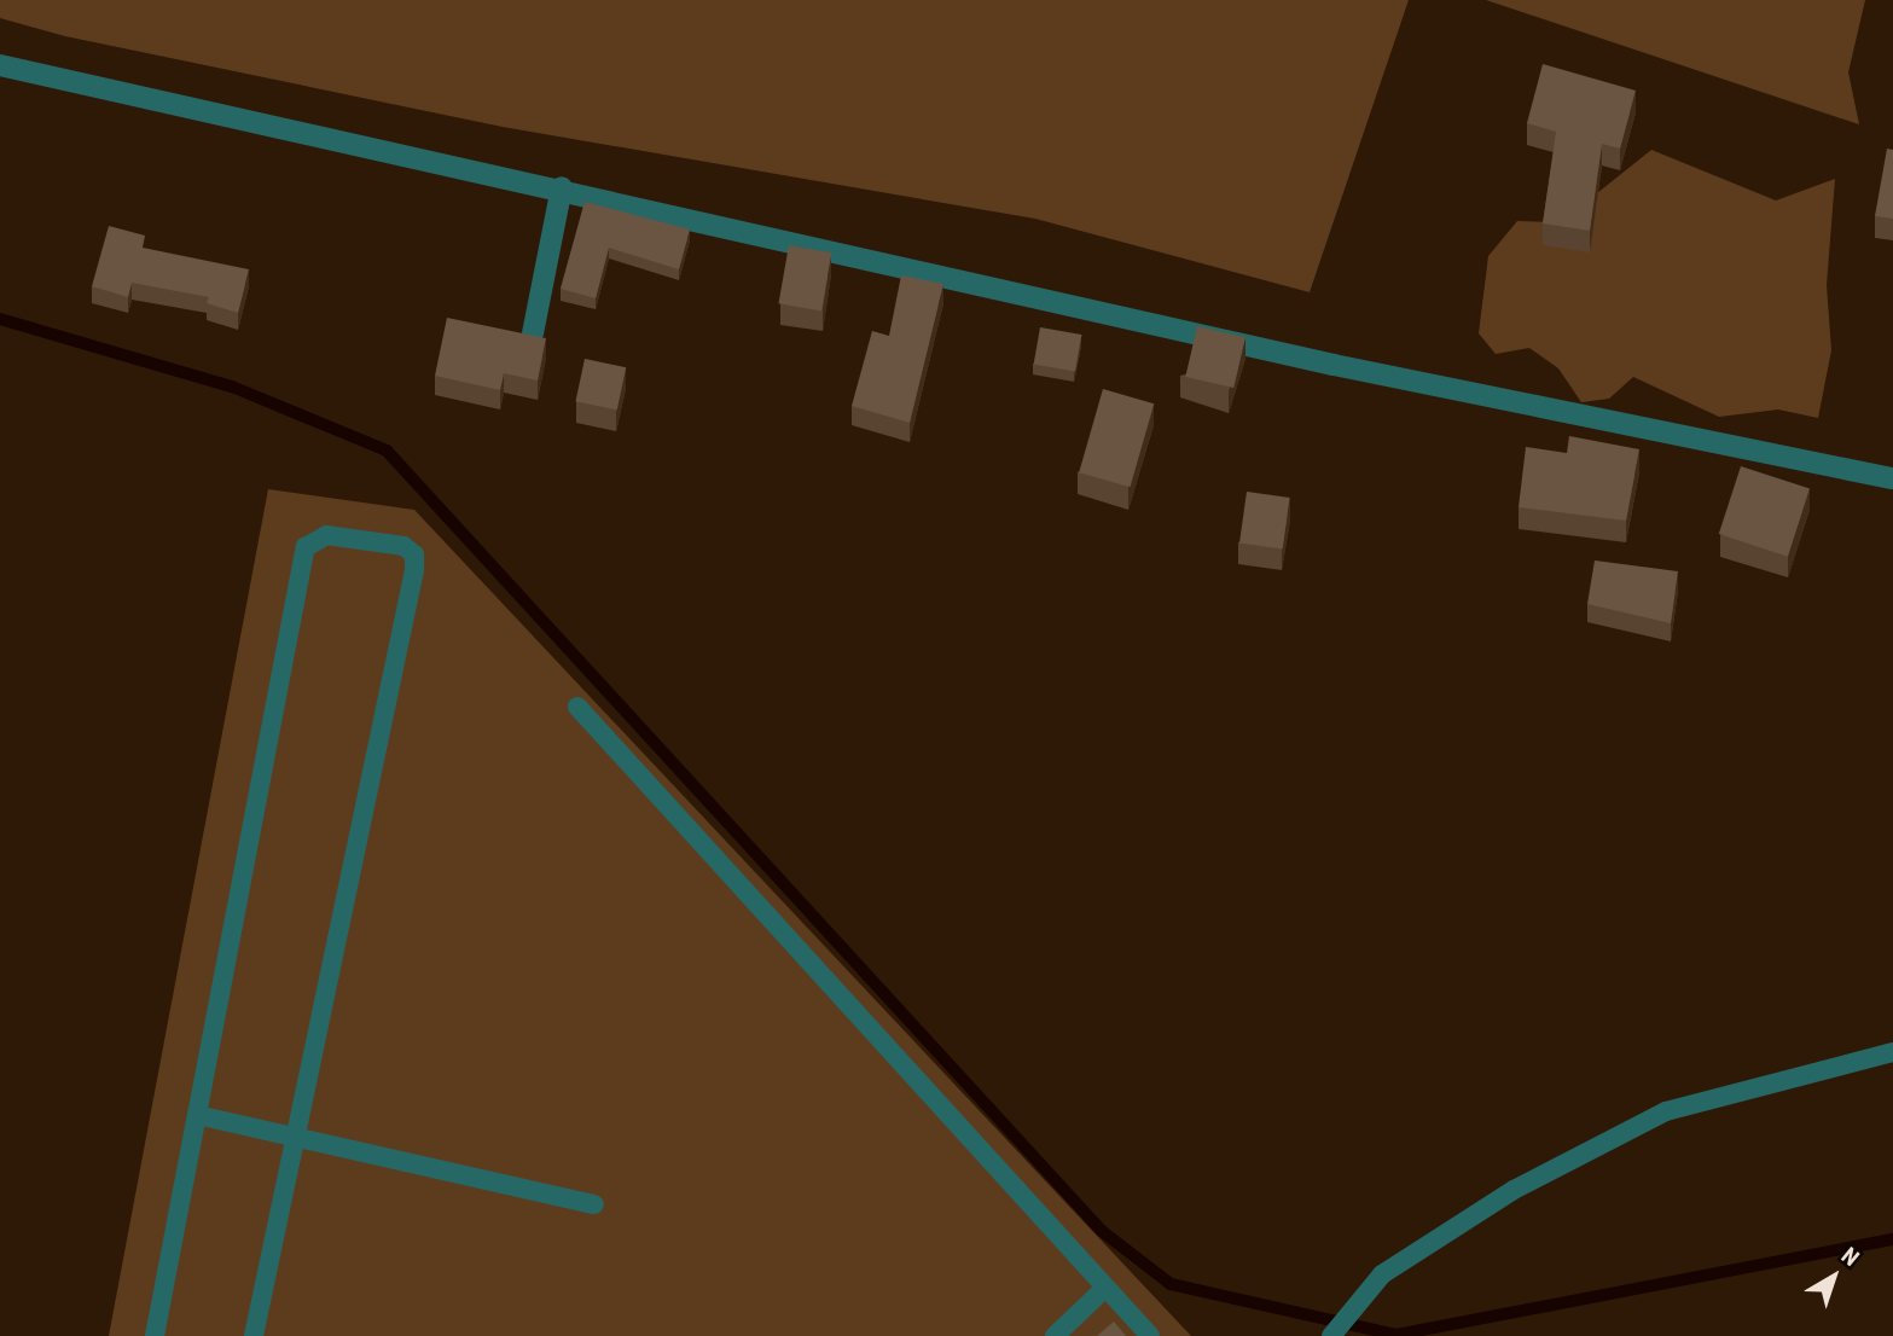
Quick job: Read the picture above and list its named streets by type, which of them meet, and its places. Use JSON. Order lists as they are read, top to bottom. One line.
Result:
{"north":"top right"}
